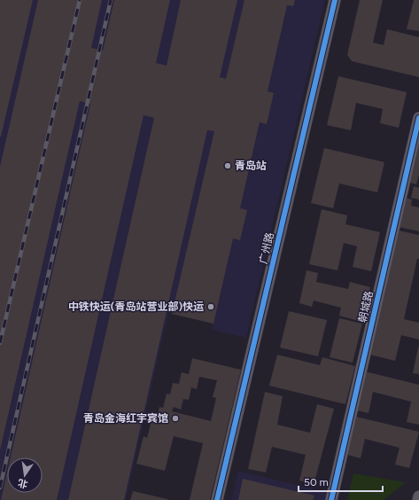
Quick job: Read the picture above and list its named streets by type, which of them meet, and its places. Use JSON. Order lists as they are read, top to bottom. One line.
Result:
{"streets":{"street":["广州路","朝城路"]},"places":["青岛站","中铁快运(青岛站营业部)快运","青岛金海红宇宾馆"],"scale_bar":"50 m","north":"bottom"}
